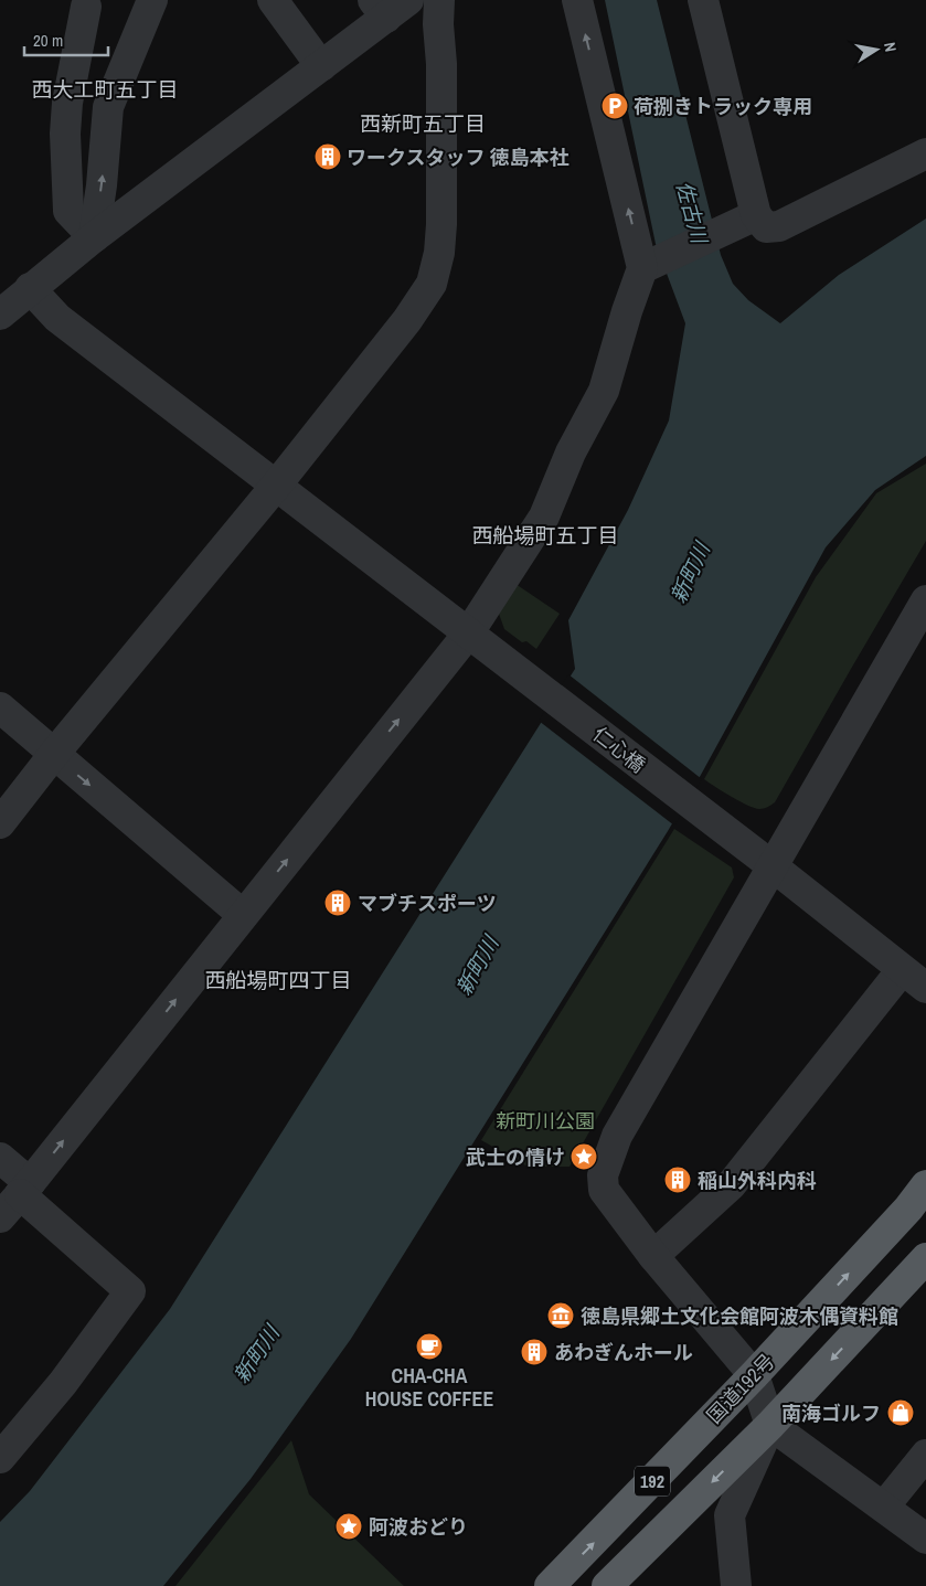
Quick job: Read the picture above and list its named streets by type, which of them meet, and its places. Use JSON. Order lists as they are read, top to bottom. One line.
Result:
{"streets":{"highway":["国道192号","192"],"street":["仁心橋"]},"districts":["西大工町五丁目","西新町五丁目","西船場町五丁目","西船場町四丁目"],"water":["佐古川","新町川"],"parks":["新町川公園"],"places":{"parking":["荷捌きトラック専用"],"building":["ワークスタッフ 徳島本社","マブチスポーツ","稲山外科内科","あわぎんホール"],"place":["武士の情け","阿波おどり"],"museum":["徳島県郷土文化会館阿波木偶資料館"],"cafe":["CHA-CHA HOUSE COFFEE"],"shop":["南海ゴルフ"]},"scale_bar":"20 m","north":"right"}
